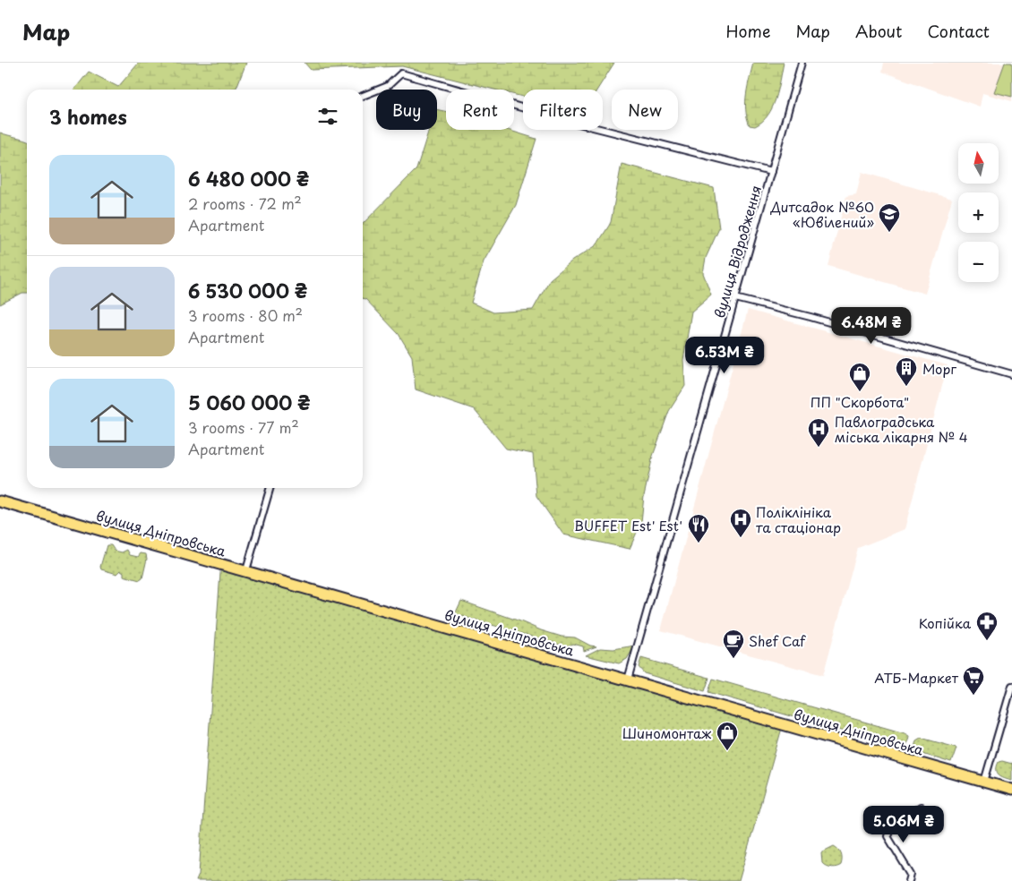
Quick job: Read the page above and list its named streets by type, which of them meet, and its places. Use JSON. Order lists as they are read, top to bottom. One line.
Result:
{"streets":{"highway":["вулиця Дніпровська"],"street":["вулиця Відродження"]},"crossings":[["вулиця Відродження","вулиця Дніпровська"]],"places":{"school or university":["Дитсадок №60 «Ювілений»"],"building":["Морг"],"shop":["ПП \"Скорбота\"","Шиномонтаж"],"hospital":["Павлоградська міська лікарня № 4","Поліклініка та стаціонар"],"restaurant":["BUFFET Est' Est'"],"pharmacy":["Копiйка"],"cafe":["Shef Caf"],"supermarket":["АТБ-Маркет"]},"north":"top","page":{"header":"Map","nav":["Home","Map","About","Contact"],"chip":["Buy","Rent","Filters","New"],"heading":"3 homes","map_buttons":["+","−"],"list":[{"name":"6 480 000 ₴","note":"2 rooms · 72 m² · Apartment"},{"name":"6 530 000 ₴","note":"3 rooms · 80 m² · Apartment"},{"name":"5 060 000 ₴","note":"3 rooms · 77 m² · Apartment"}],"price":["6.48M ₴","6.53M ₴","5.06M ₴"]}}
